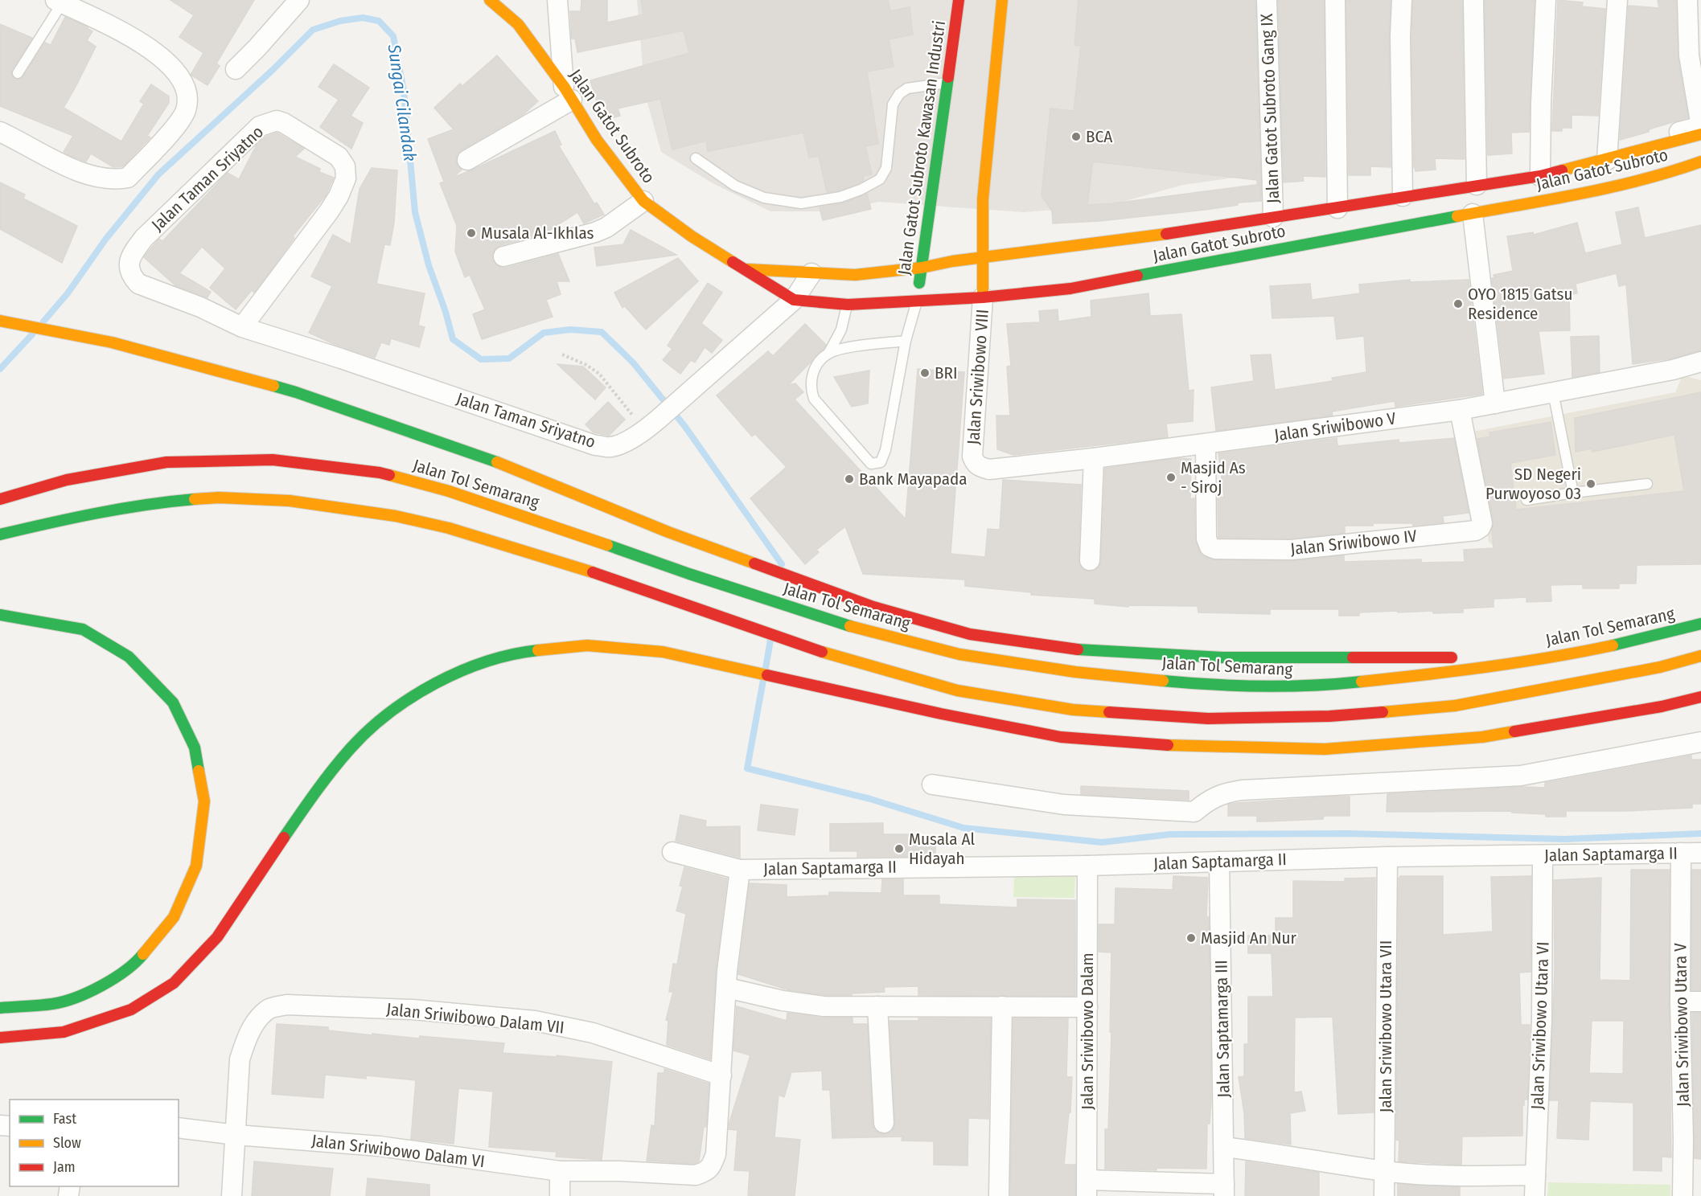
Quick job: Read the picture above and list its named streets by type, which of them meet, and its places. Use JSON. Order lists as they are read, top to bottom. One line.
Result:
{"streets":{"main road":["Jalan Gatot Subroto","Jalan Gatot Subroto Kawasan Industri","Jalan Tol Semarang"],"street":["Jalan Gatot Subroto Gang IX","Jalan Taman Sriyatno","Jalan Sriwibowo VIII","Jalan Sriwibowo V","Jalan Sriwibowo IV","Jalan Saptamarga II","Jalan Sriwibowo Dalam VII","Jalan Sriwibowo Utara V","Jalan Sriwibowo Utara VI","Jalan Sriwibowo Utara VII","Jalan Saptamarga III","Jalan Sriwibowo Dalam","Jalan Sriwibowo Dalam VI"]},"crossings":[["Jalan Gatot Subroto Gang IX","Jalan Gatot Subroto"],["Jalan Gatot Subroto","Jalan Gatot Subroto Kawasan Industri"],["Jalan Gatot Subroto","Jalan Taman Sriyatno"],["Jalan Gatot Subroto","Jalan Sriwibowo VIII"],["Jalan Sriwibowo VIII","Jalan Sriwibowo V"],["Jalan Sriwibowo V","Jalan Sriwibowo IV"],["Jalan Saptamarga II","Jalan Sriwibowo Utara V"],["Jalan Saptamarga II","Jalan Sriwibowo Utara VI"],["Jalan Saptamarga II","Jalan Sriwibowo Utara VII"],["Jalan Saptamarga II","Jalan Saptamarga III"],["Jalan Saptamarga II","Jalan Sriwibowo Dalam"],["Jalan Sriwibowo Dalam VII","Jalan Sriwibowo Dalam VI"]],"water":["Sungai Cilandak"],"places":["BCA","Musala Al-Ikhlas","OYO 1815 Gatsu Residence","BRI","Masjid As - Siroj","Bank Mayapada","SD Negeri Purwoyoso 03","Musala Al Hidayah","Masjid An Nur"],"legend":["Fast","Slow","Jam"]}
